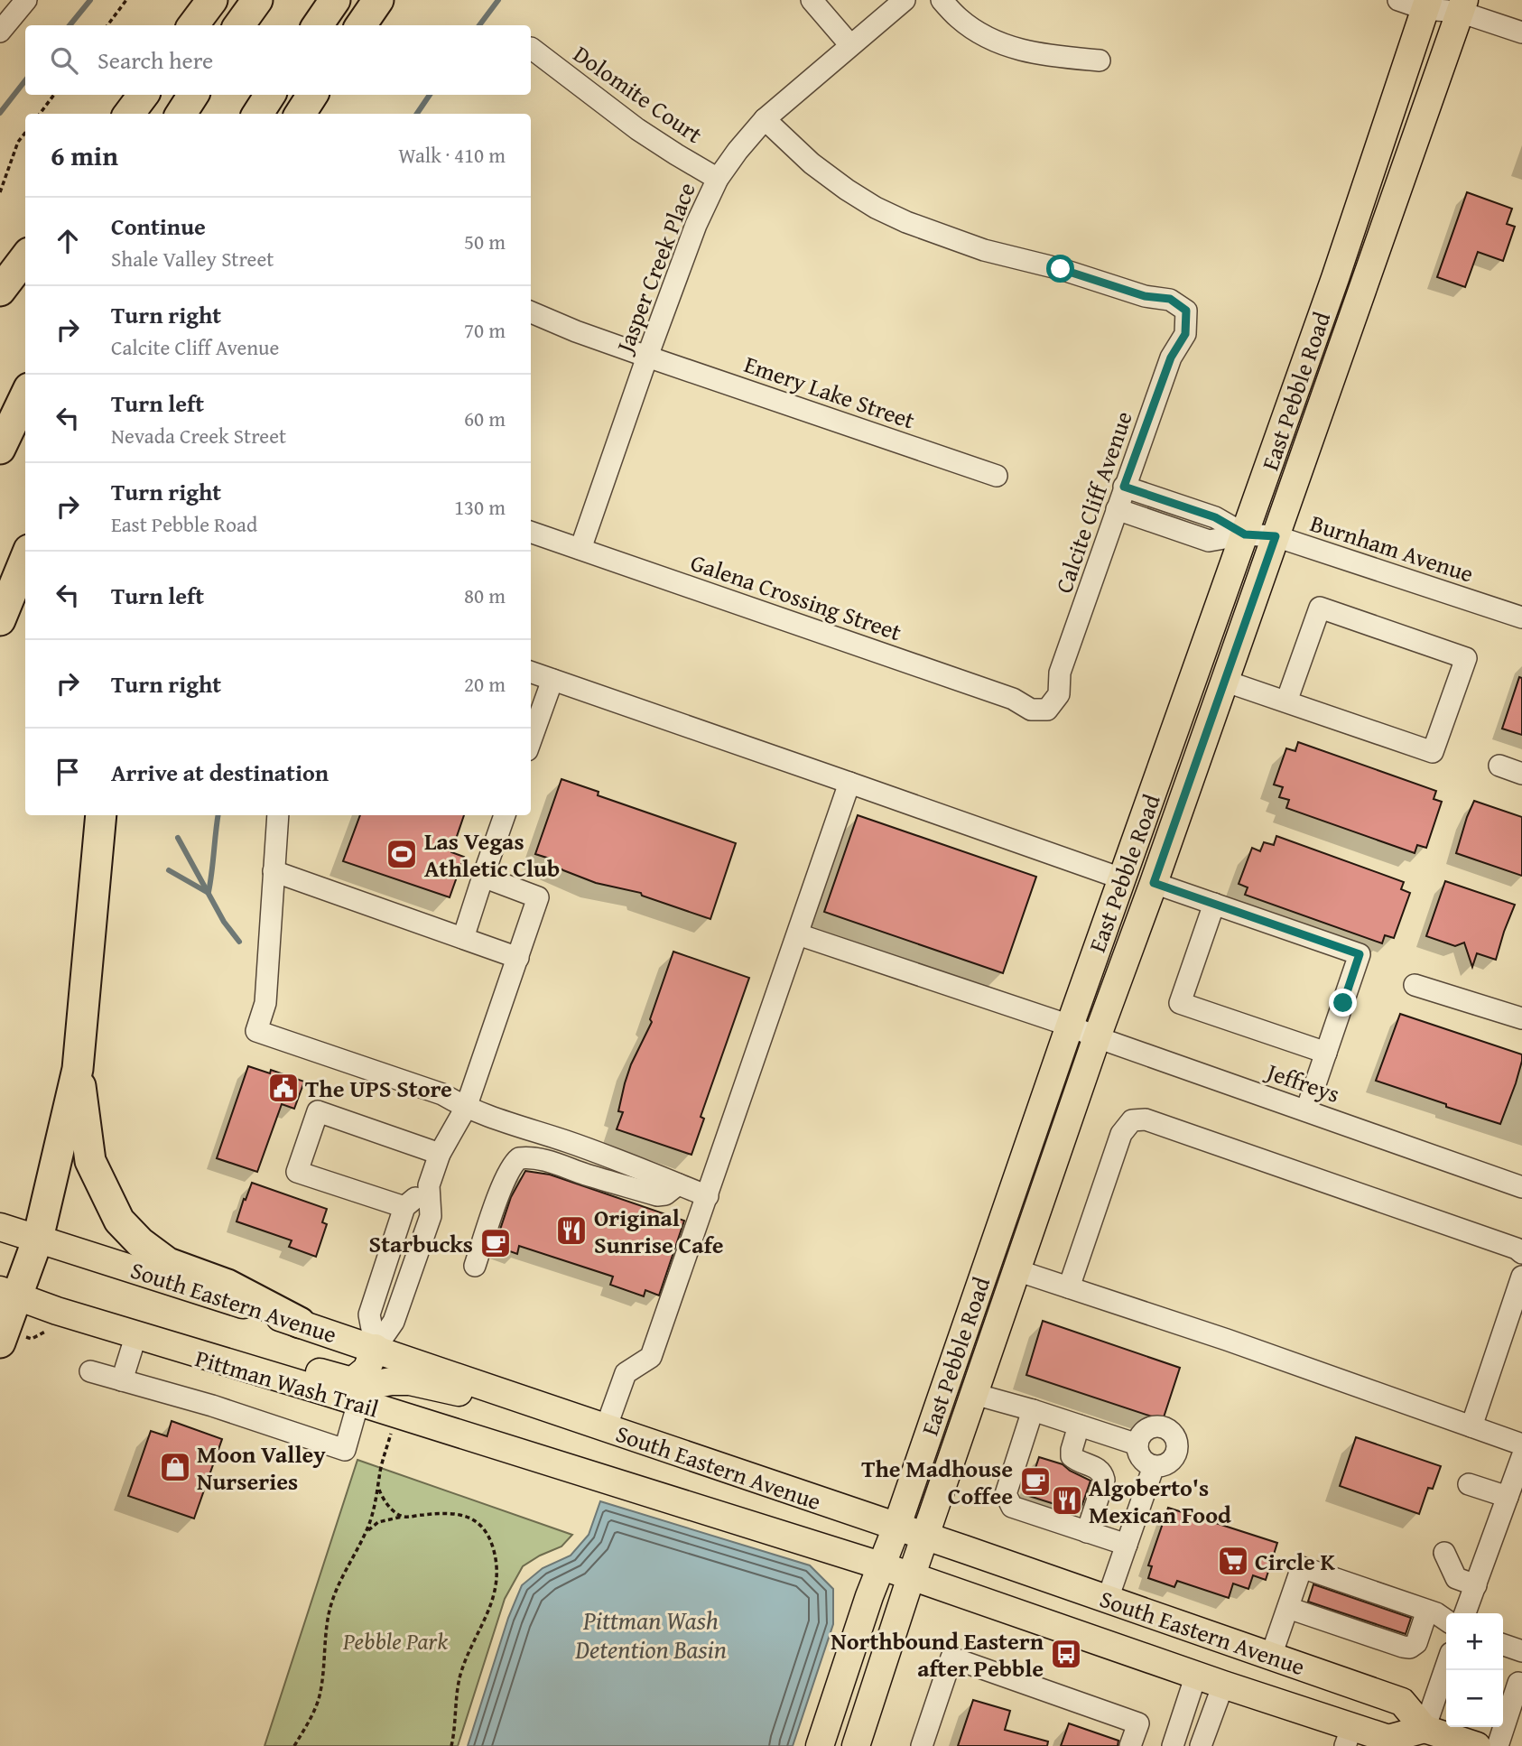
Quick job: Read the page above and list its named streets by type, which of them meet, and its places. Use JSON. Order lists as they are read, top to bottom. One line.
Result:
{"streets":{"main road":["East Pebble Road","South Eastern Avenue"],"street":["Dolomite Court","Jasper Creek Place","Emery Lake Street","Calcite Cliff Avenue","Burnham Avenue","Galena Crossing Street","Jeffreys"],"path":["Pittman Wash Trail"]},"crossings":[["Dolomite Court","Jasper Creek Place"],["Jasper Creek Place","Emery Lake Street"],["Jasper Creek Place","Calcite Cliff Avenue"],["Jasper Creek Place","Galena Crossing Street"],["East Pebble Road","Burnham Avenue"],["East Pebble Road","Jeffreys"],["East Pebble Road","South Eastern Avenue"],["Calcite Cliff Avenue","Galena Crossing Street"],["South Eastern Avenue","Pittman Wash Trail"]],"water":["Pittman Wash Detention Basin"],"parks":["Pebble Park"],"places":{"sports":["Las Vegas Athletic Club"],"public building":["The UPS Store"],"restaurant":["Original Sunrise Cafe","Algoberto's Mexican Food"],"cafe":["Starbucks","The Madhouse Coffee"],"shop":["Moon Valley Nurseries"],"supermarket":["Circle K"],"bus stop":["Northbound Eastern after Pebble"]},"page":{"search":"Search here","heading":["6 min","Walk · 410 m"],"list":[["Continue","Shale Valley Street","50 m"],["Turn right","Calcite Cliff Avenue","70 m"],["Turn left","Nevada Creek Street","60 m"],["Turn right","East Pebble Road","130 m"],["Turn left","80 m"],["Turn right","20 m"],"Arrive at destination"],"map_buttons":["+","−"]}}
